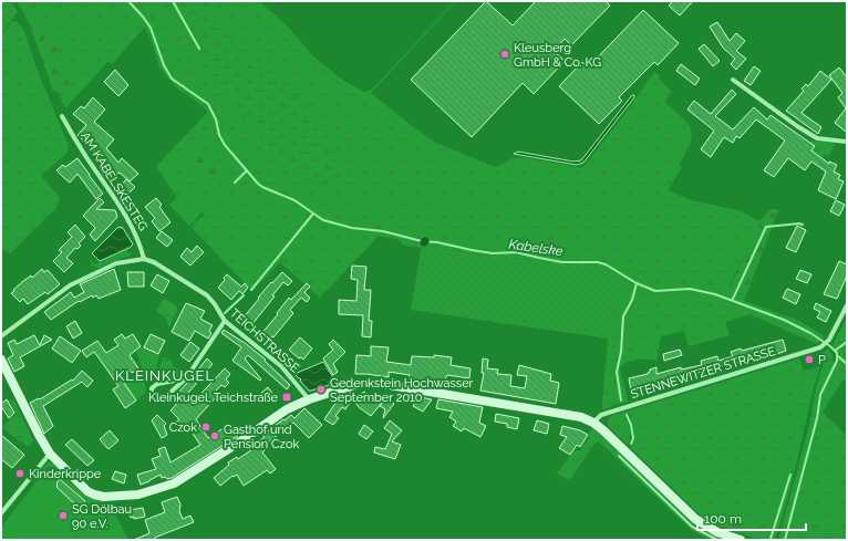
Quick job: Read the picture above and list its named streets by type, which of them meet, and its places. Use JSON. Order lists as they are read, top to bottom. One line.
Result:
{"streets":{"street":["AM KABELSKESTEG","TEICHSTRASSE","STENNEWITZER STRASSE"]},"crossings":[["AM KABELSKESTEG","TEICHSTRASSE"]],"districts":["KLEINKUGEL"],"water":["Kabelske"],"places":{"other":["Kleusberg GmbH & Co. KG","P","Gedenkstein Hochwasser September 2010","Czok","Gasthof und Pension Czok","Kinderkrippe","SG Dölbau 90 e.V."],"transit":["Kleinkugel, Teichstraße"]},"scale_bar":"100 m"}
